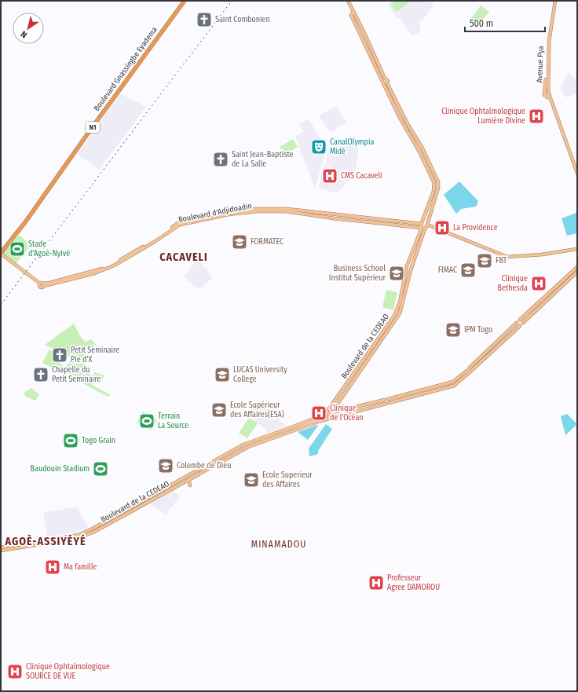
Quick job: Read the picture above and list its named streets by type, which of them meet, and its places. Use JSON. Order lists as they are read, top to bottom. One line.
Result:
{"streets":{"highway":["Boulevard Gnassingbe Eyadema","N1"],"main road":["Avenue Pya","Boulevard d'Adjidoadin","Boulevard de la CEDEAO"]},"crossings":[["Boulevard Gnassingbe Eyadema","Boulevard d'Adjidoadin"],["Boulevard d'Adjidoadin","Boulevard de la CEDEAO"]],"districts":["CACAVELI","AGOÈ-ASSIYÉYÉ","MINAMADOU"],"places":{"church":["Saint Combonien","Saint Jean-Baptiste de La Salle","Petit Séminaire Pie d'X","Chapelle du Petit Seminaire"],"hospital":["Clinique Ophtalmologique Lumière Divine","CMS Cacaveli","La Providence","Clinique Bethesda","Clinique de l'Océan","Ma famille","Professeur Agree DAMOROU","Clinique Ophtalmologique SOURCE DE VUE"],"theatre":["CanalOlympia Midé"],"school or university":["FORMATEC","FBT","FIMAC","Business School Institut Supérieur","IPM Togo","LUCAS University College","Ecole Supérieur des Affaires(ESA)","Colombe de Dieu","Ecole Superieur des Affaires"],"sports":["Stade d'Agoè-Nyivé","Terrain La Source","Togo Grain","Baudouin Stadium"]},"scale_bar":"500 m","north":"bottom left"}
